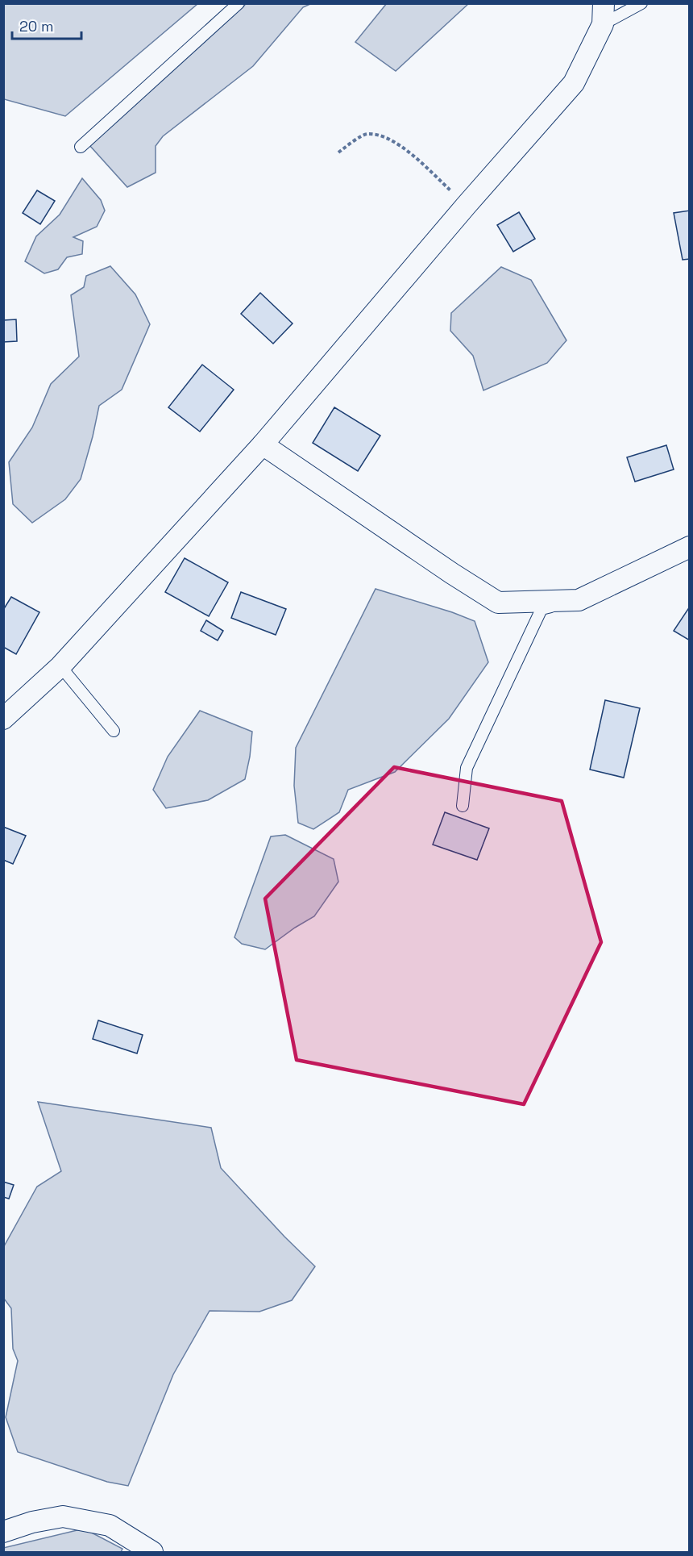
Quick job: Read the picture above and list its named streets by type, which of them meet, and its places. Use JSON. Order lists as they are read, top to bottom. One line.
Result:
{"scale_bar":"20 m"}
